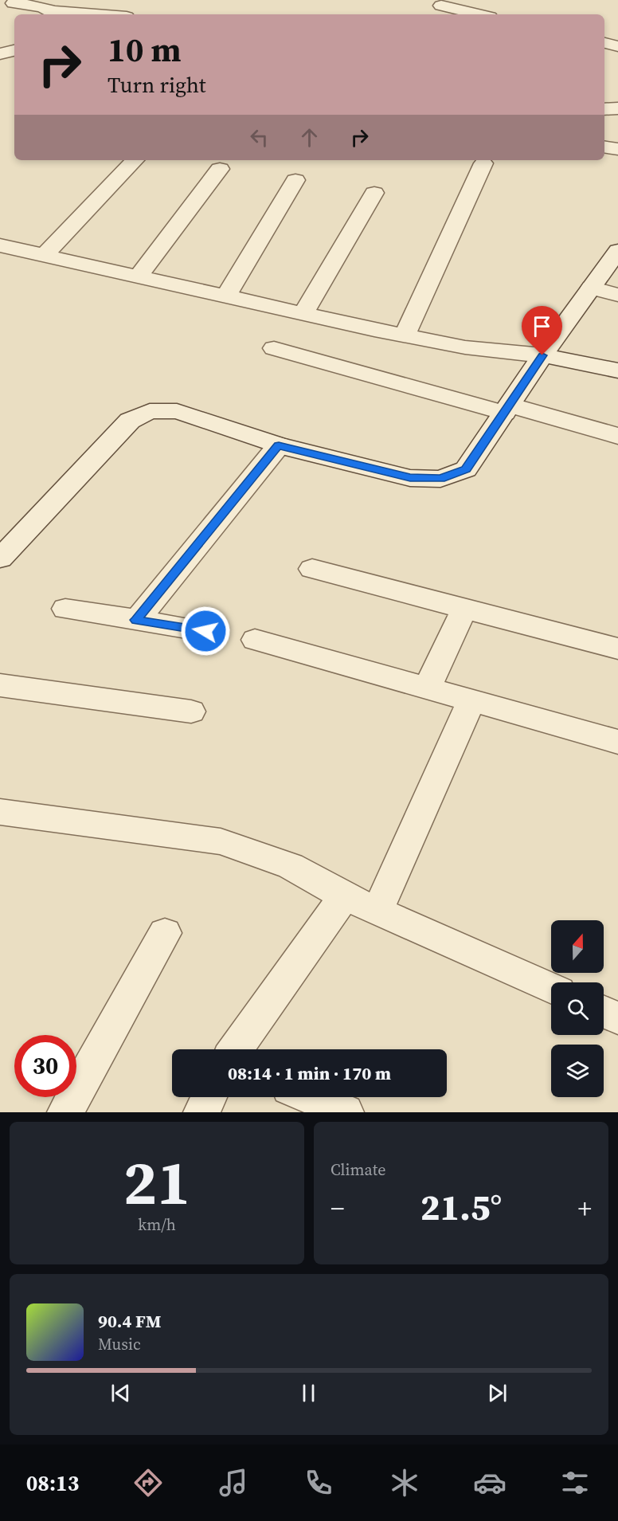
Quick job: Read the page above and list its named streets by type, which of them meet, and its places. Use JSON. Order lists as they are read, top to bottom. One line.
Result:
{"north":"top","page":{"turn":["10 m","Turn right"],"limit":"30","trip":"08:14 · 1 min · 170 m","tile":[["21","km/h"],"Climate"],"heat":["−","21.5°","+"],"song":["90.4 FM","Music"],"tabs":"08:13"}}
